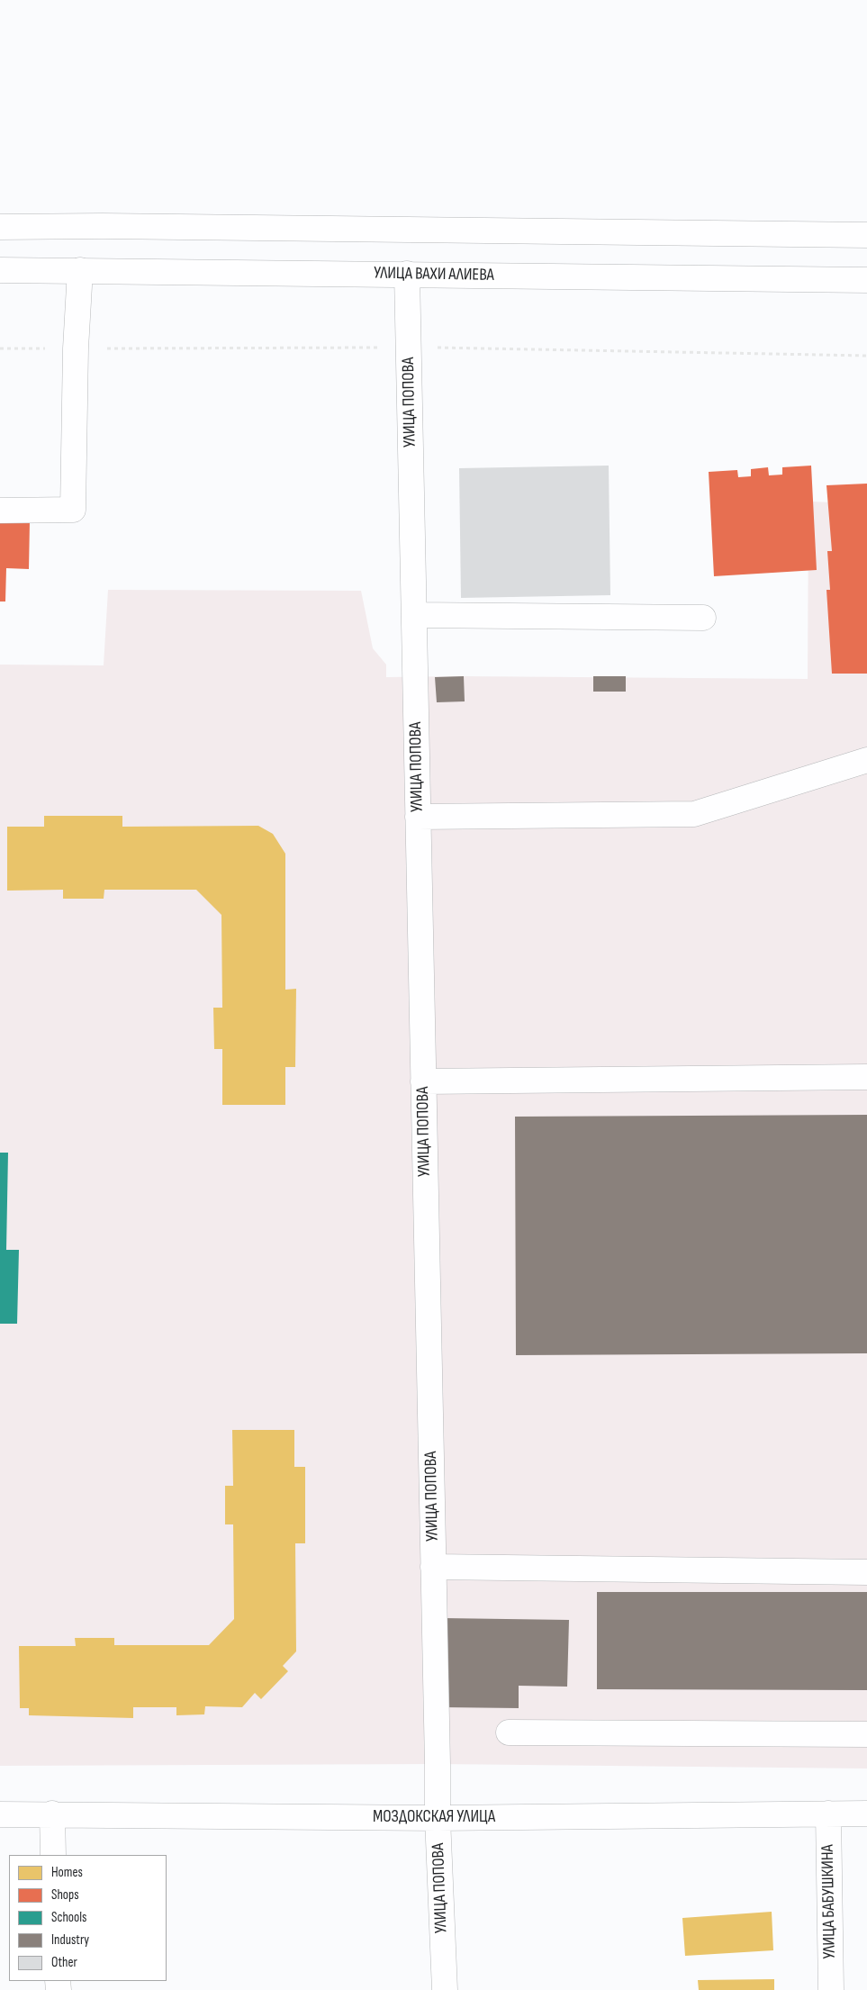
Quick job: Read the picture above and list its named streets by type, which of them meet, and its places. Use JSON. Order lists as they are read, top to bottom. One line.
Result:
{"streets":{"main road":["УЛИЦА ВАХИ АЛИЕВА","УЛИЦА ПОПОВА","МОЗДОКСКАЯ УЛИЦА","УЛИЦА БАБУШКИНА"]},"crossings":[["УЛИЦА ВАХИ АЛИЕВА","УЛИЦА ПОПОВА"],["УЛИЦА ПОПОВА","МОЗДОКСКАЯ УЛИЦА"],["МОЗДОКСКАЯ УЛИЦА","УЛИЦА БАБУШКИНА"]],"legend":["Homes","Shops","Schools","Industry","Other"]}
